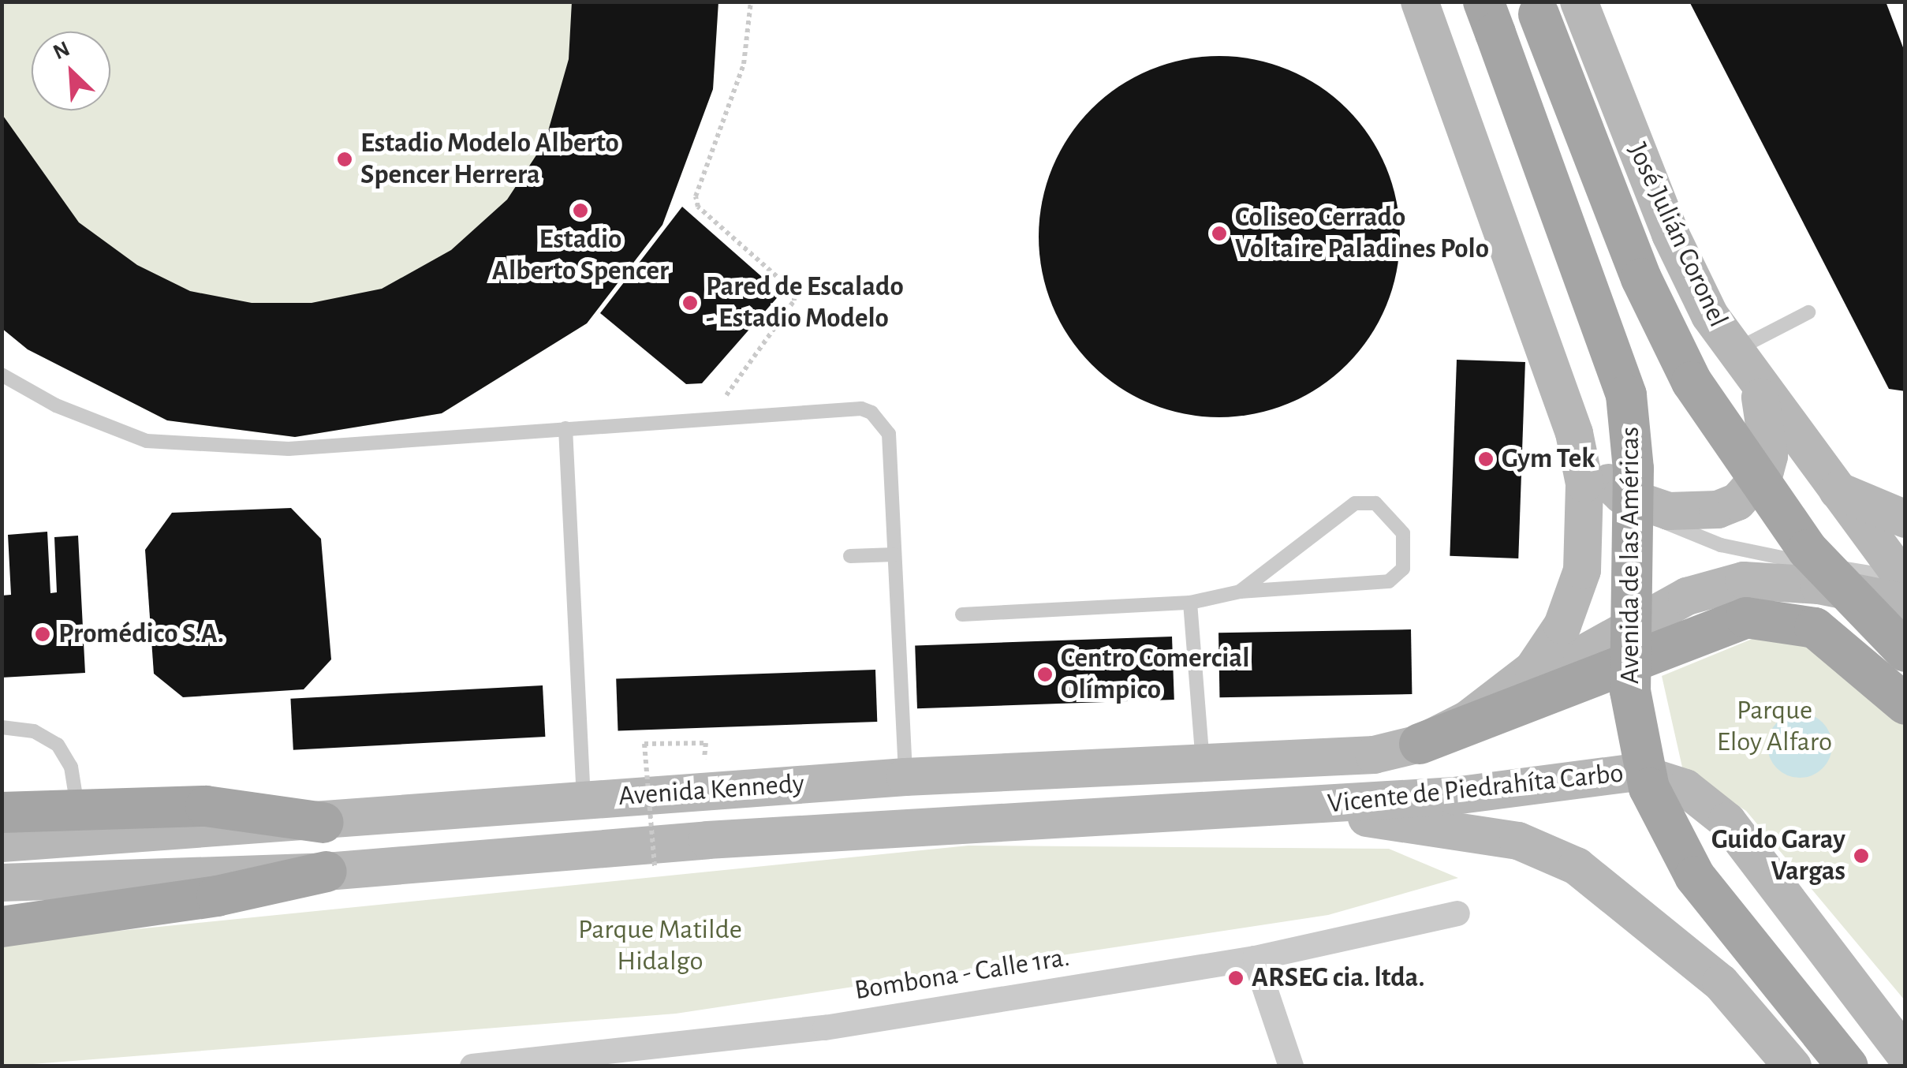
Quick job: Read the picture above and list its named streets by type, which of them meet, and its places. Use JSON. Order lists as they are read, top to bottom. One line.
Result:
{"streets":{"main road":["José Julián Coronel","Avenida de las Américas","Vicente de Piedrahíta Carbo","Avenida Kennedy"],"street":["Bombona - Calle 1ra."]},"crossings":[["Vicente de Piedrahíta Carbo","Avenida Kennedy"]],"parks":["Parque Eloy Alfaro","Parque Matilde Hidalgo"],"places":["Estadio Modelo Alberto Spencer Herrera","Estadio Alberto Spencer","Coliseo Cerrado Voltaire Paladines Polo","Pared de Escalado - Estadio Modelo","Gym Tek","Promédico S.A.","Centro Comercial Olímpico","Guido Garay Vargas","ARSEG cia. ltda."],"north":"top left"}
